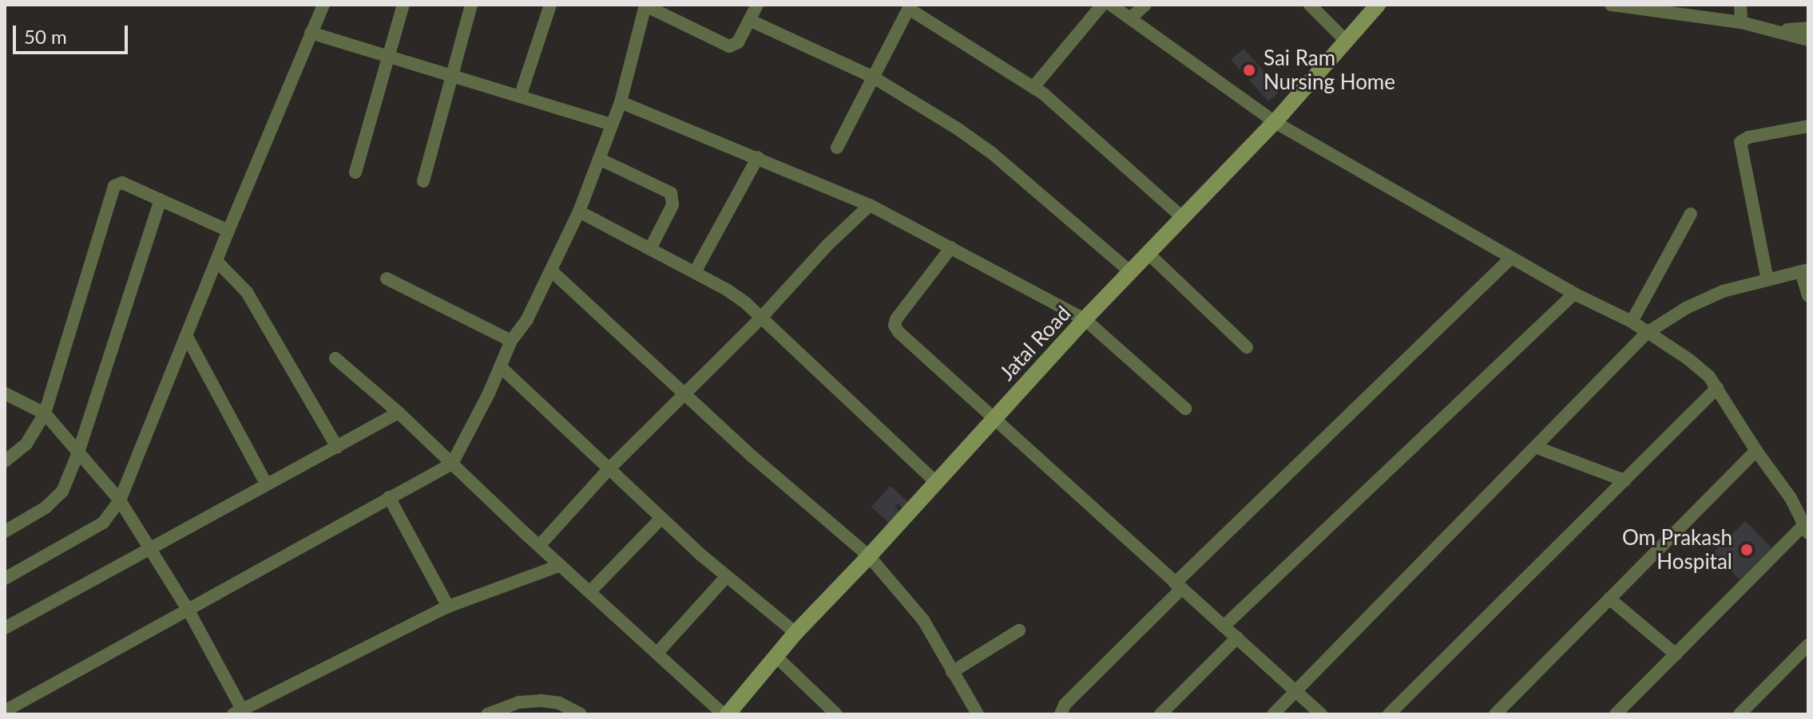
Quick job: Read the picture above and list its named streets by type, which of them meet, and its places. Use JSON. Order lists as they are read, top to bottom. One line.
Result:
{"streets":{"main road":["Jatal Road"]},"places":["Sai Ram Nursing Home","Om Prakash Hospital"],"scale_bar":"50 m"}
